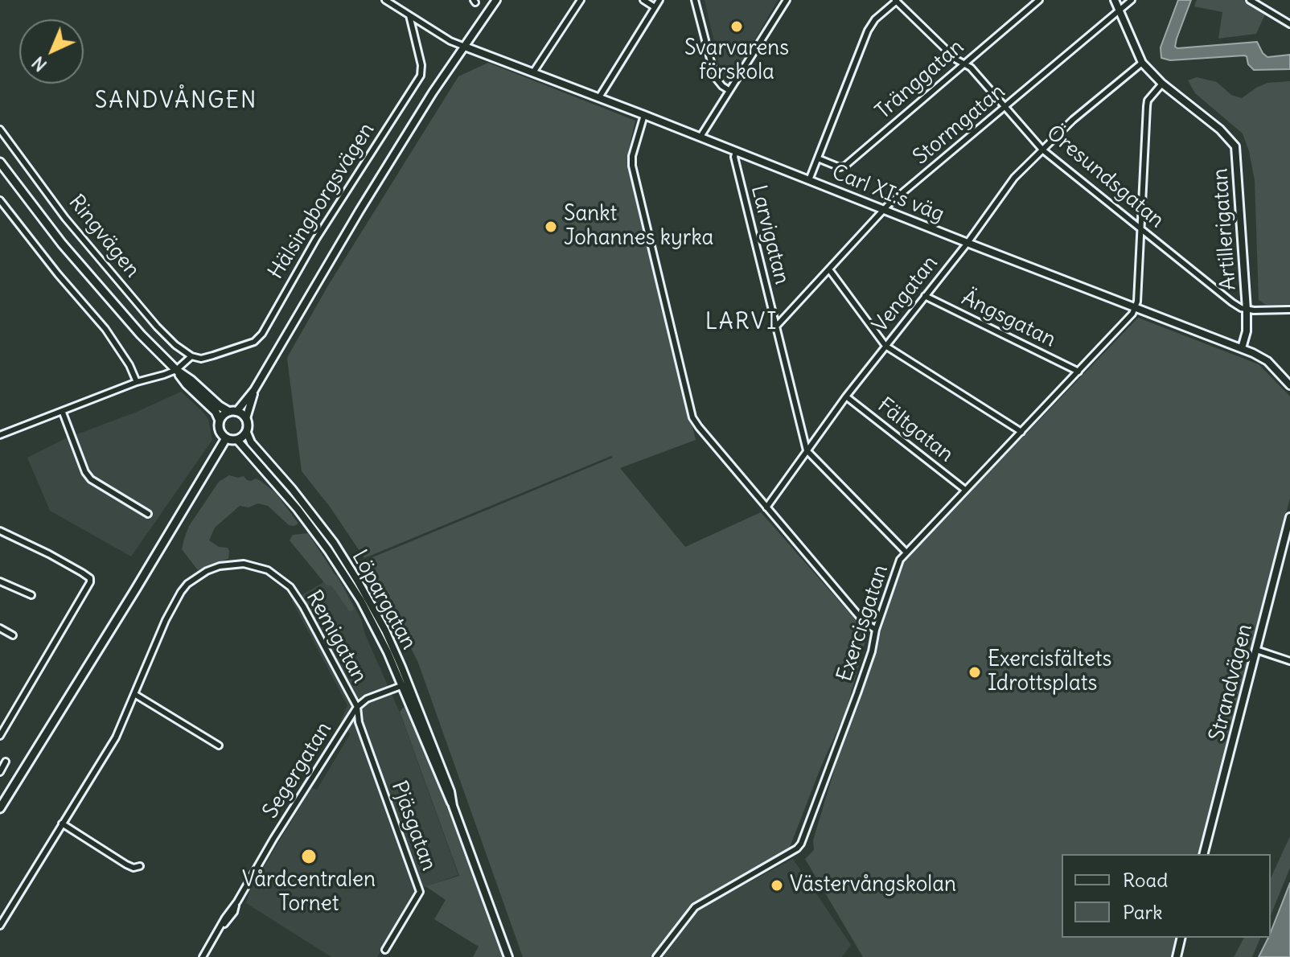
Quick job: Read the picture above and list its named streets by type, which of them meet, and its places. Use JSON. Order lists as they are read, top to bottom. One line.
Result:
{"streets":{"main road":["Ringvägen"],"street":["Tränggatan","Stormgatan","Öresundsgatan","Carl XI:s väg","Hälsingborgsvägen","Artillerigatan","Larvigatan","Vengatan","Ängsgatan","Fältgatan","Löpargatan","Exercisgatan","Remigatan","Strandvägen","Segergatan","Pjäsgatan"]},"crossings":[["Tränggatan","Öresundsgatan"],["Stormgatan","Öresundsgatan"],["Stormgatan","Carl XI:s väg"],["Stormgatan","Artillerigatan"],["Stormgatan","Larvigatan"],["Öresundsgatan","Artillerigatan"],["Öresundsgatan","Vengatan"],["Carl XI:s väg","Hälsingborgsvägen"],["Carl XI:s väg","Artillerigatan"],["Carl XI:s väg","Larvigatan"],["Carl XI:s väg","Vengatan"],["Carl XI:s väg","Exercisgatan"],["Hälsingborgsvägen","Ringvägen"],["Hälsingborgsvägen","Löpargatan"],["Artillerigatan","Vengatan"],["Larvigatan","Vengatan"],["Ringvägen","Löpargatan"],["Vengatan","Ängsgatan"],["Vengatan","Fältgatan"],["Ängsgatan","Exercisgatan"],["Fältgatan","Exercisgatan"],["Löpargatan","Segergatan"],["Remigatan","Segergatan"],["Remigatan","Pjäsgatan"],["Segergatan","Pjäsgatan"]],"districts":["SANDVÅNGEN","LARVI"],"places":["Svarvarens förskola","Sankt Johannes kyrka","Exercisfältets Idrottsplats","Vårdcentralen Tornet","Västervångskolan"],"legend":["Road","Park"],"north":"bottom left"}
